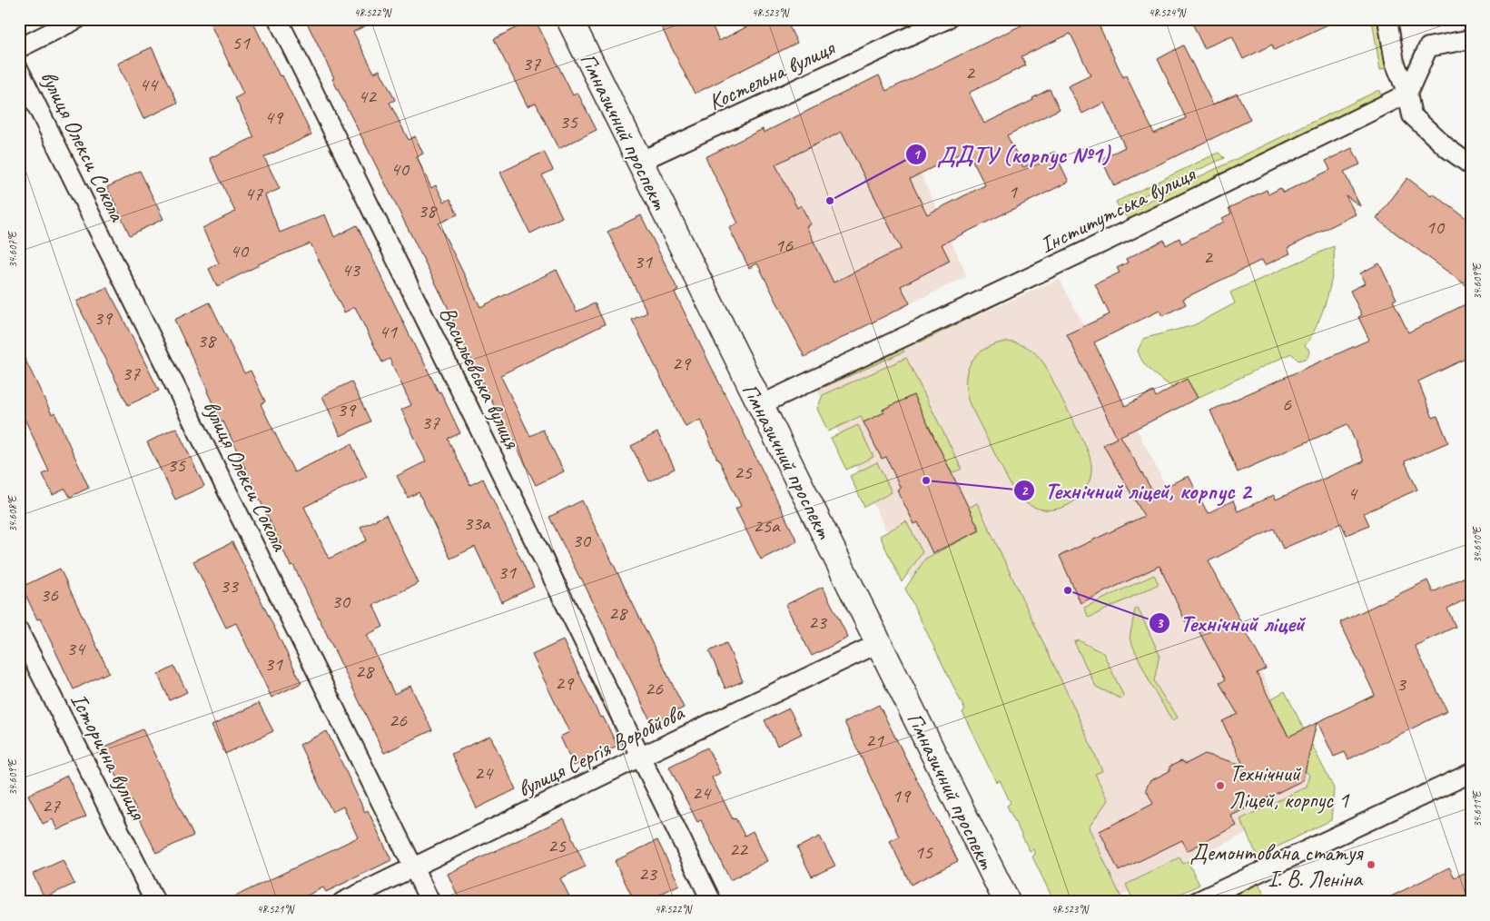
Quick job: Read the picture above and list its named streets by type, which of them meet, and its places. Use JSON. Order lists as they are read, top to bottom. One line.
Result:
{"streets":{"main road":["Гімназичний проспект"],"street":["Костельна вулиця","вулиця Олекси Сокола","Інститутська вулиця","Васильєвська вулиця","вулиця Сергія Воробйова","Історична вулиця"]},"crossings":[["Костельна вулиця","Гімназичний проспект"],["Гімназичний проспект","Інститутська вулиця"],["Гімназичний проспект","вулиця Сергія Воробйова"],["вулиця Олекси Сокола","вулиця Сергія Воробйова"],["Васильєвська вулиця","вулиця Сергія Воробйова"]],"places":["ДДТУ (корпус №1)","Технічний ліцей, корпус 2","Технічний ліцей","Технічний Ліцей, корпус 1","Демонтована статуя І. В. Леніна"],"house_numbers":["51","37","2","44","42","49","35","40","1","47","38","10","16","40","2","31","43","39","41","38","29","37","6","39","37","35","25","4","33а","25а","30","31","33","36","30","28","23","34","31","28","29","3","26","26","21","24","24","19","27","25","22","15","23"],"coordinates":["48.522°N","48.523°N","48.524°N","34.607°E","34.609°E","34.608°E","34.610°E","34.611°E","48.521°N"]}
